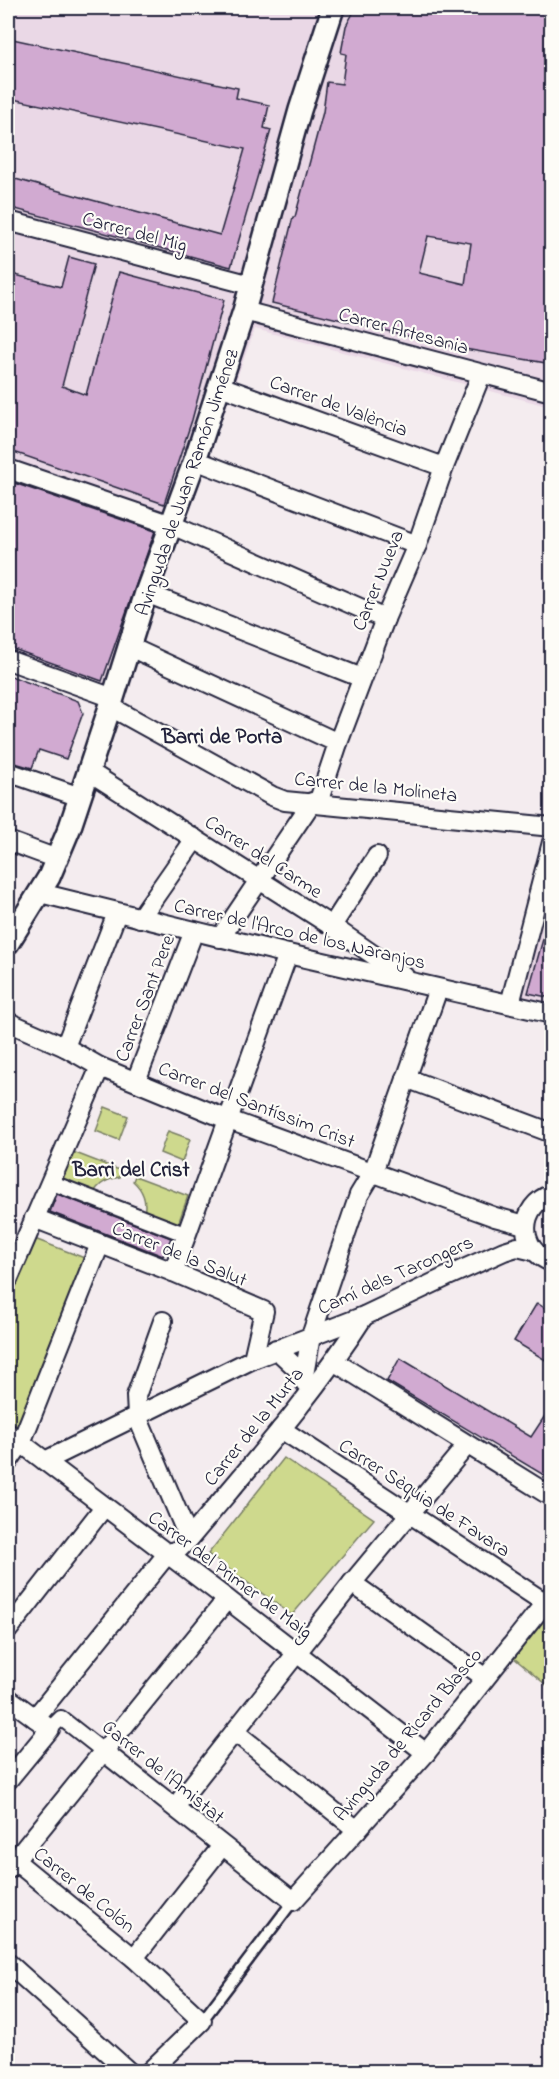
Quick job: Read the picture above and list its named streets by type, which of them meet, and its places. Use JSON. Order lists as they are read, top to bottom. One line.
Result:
{"streets":{"street":["Carrer del Mig","Carrer Artesania","Carrer de València","Avinguda de Juan Ramón Jiménez","Carrer Nueva","Carrer de la Molineta","Carrer del Carme","Carrer de l'Arco de los Naranjos","Carrer Sant Pere","Carrer del Santíssim Crist","Carrer de la Salut","Camí dels Tarongers","Carrer de la Murta","Carrer Sèquia de Favara","Carrer del Primer de Maig","Avinguda de Ricard Blasco","Carrer de l'Amistat","Carrer de Colón"]},"crossings":[["Carrer del Mig","Avinguda de Juan Ramón Jiménez"],["Carrer Artesania","Avinguda de Juan Ramón Jiménez"],["Carrer Artesania","Carrer Nueva"],["Carrer de València","Avinguda de Juan Ramón Jiménez"],["Carrer de València","Carrer Nueva"],["Avinguda de Juan Ramón Jiménez","Carrer de la Molineta"],["Avinguda de Juan Ramón Jiménez","Carrer del Carme"],["Avinguda de Juan Ramón Jiménez","Carrer de l'Arco de los Naranjos"],["Carrer Nueva","Carrer de la Molineta"],["Carrer Nueva","Carrer del Carme"],["Carrer Nueva","Carrer de l'Arco de los Naranjos"],["Carrer del Carme","Carrer de l'Arco de los Naranjos"],["Carrer de l'Arco de los Naranjos","Carrer Sant Pere"],["Carrer Sant Pere","Carrer del Santíssim Crist"],["Carrer del Santíssim Crist","Camí dels Tarongers"],["Carrer de la Salut","Camí dels Tarongers"],["Camí dels Tarongers","Carrer de la Murta"],["Camí dels Tarongers","Carrer del Primer de Maig"],["Carrer de la Murta","Carrer Sèquia de Favara"],["Carrer de la Murta","Carrer del Primer de Maig"],["Carrer de la Murta","Carrer de l'Amistat"],["Carrer Sèquia de Favara","Avinguda de Ricard Blasco"],["Carrer del Primer de Maig","Avinguda de Ricard Blasco"],["Avinguda de Ricard Blasco","Carrer de l'Amistat"],["Carrer de l'Amistat","Carrer de Colón"]],"districts":["Barri de Porta","Barri del Crist"]}
